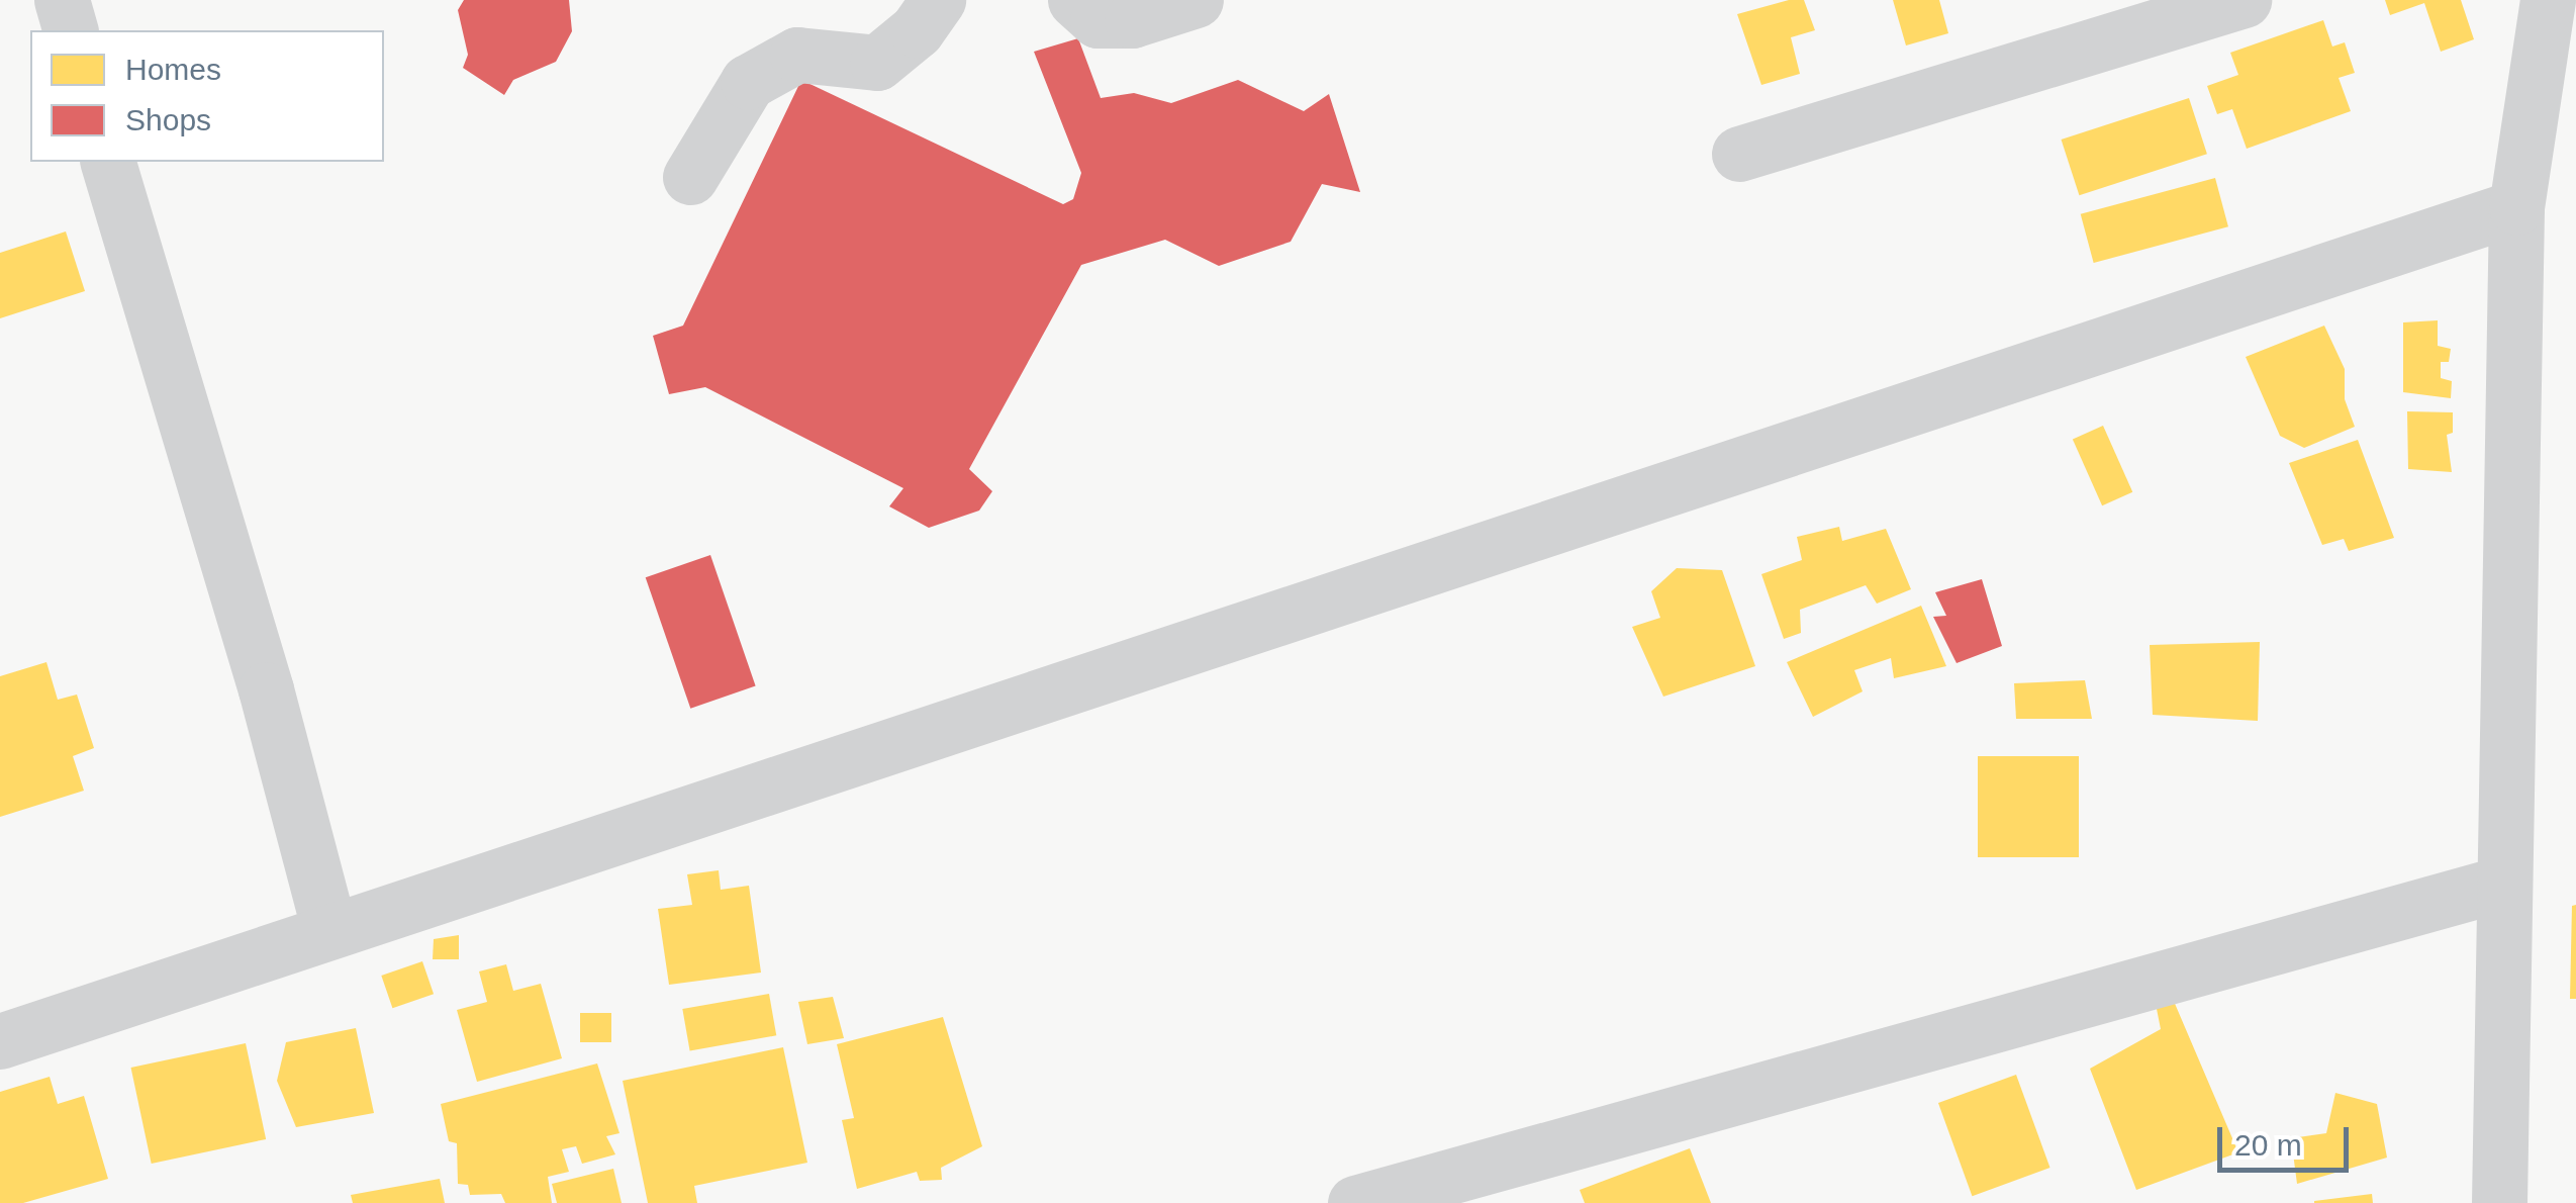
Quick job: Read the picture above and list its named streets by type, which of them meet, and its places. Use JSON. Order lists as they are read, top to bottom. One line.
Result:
{"legend":["Homes","Shops"],"scale_bar":"20 m"}
